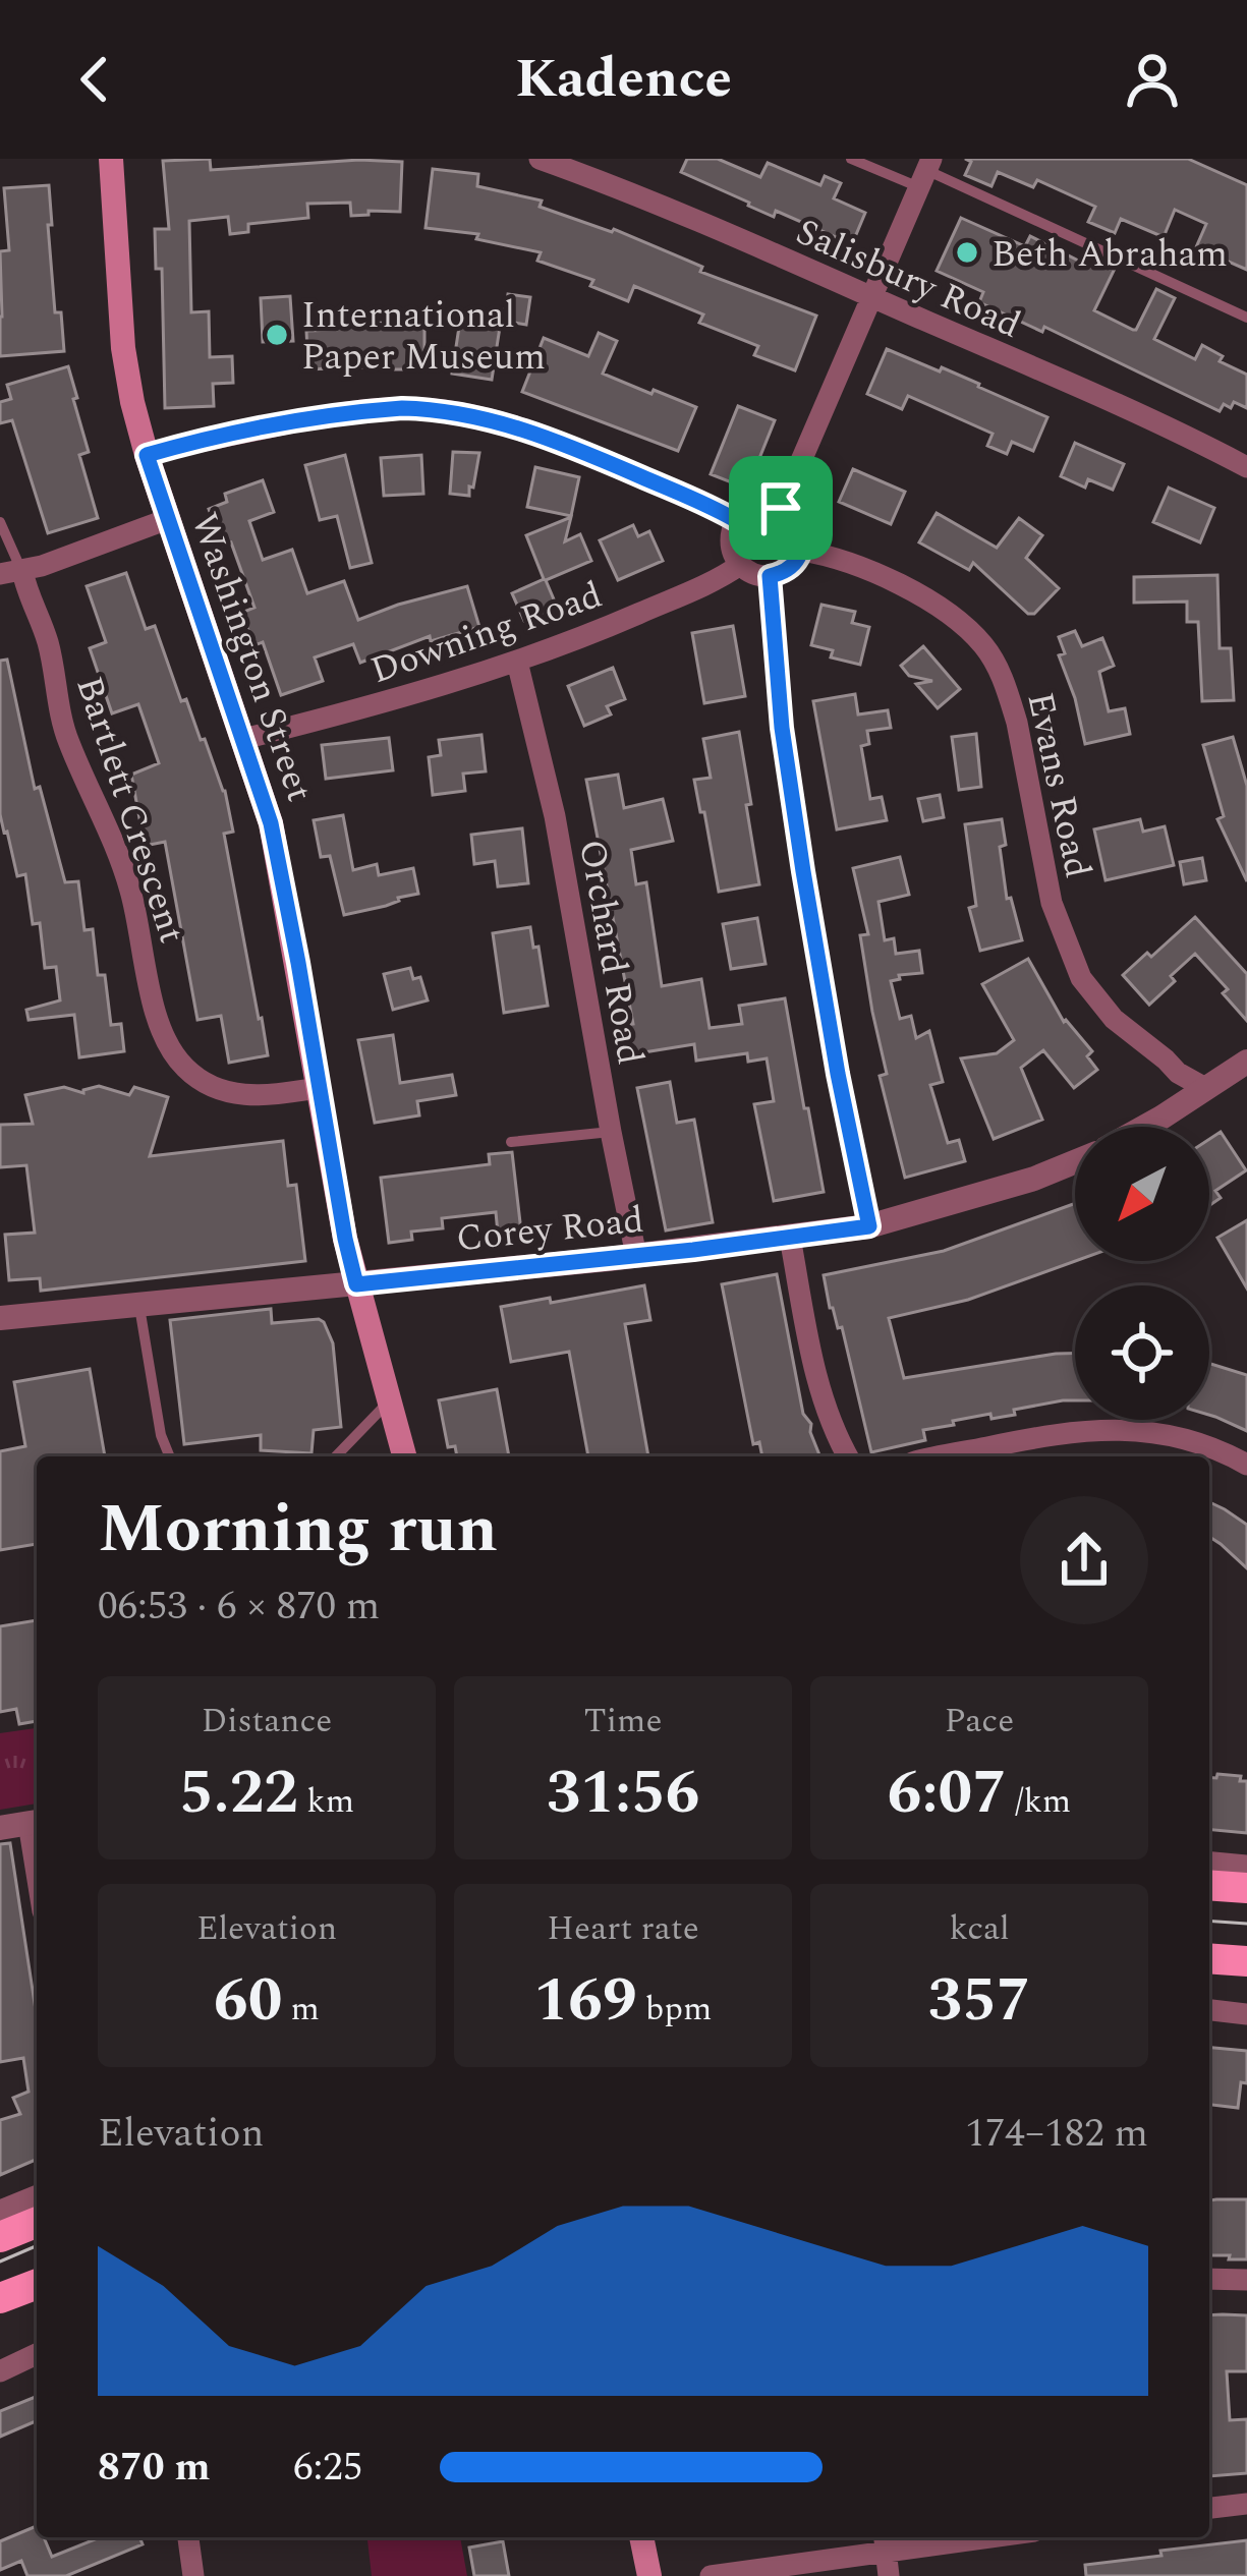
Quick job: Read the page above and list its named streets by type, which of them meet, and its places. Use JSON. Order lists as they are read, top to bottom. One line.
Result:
{"streets":{"main road":["Washington Street"],"street":["Salisbury Road","Downing Road","Evans Road","Bartlett Crescent","Orchard Road","Corey Road"]},"crossings":[["Downing Road","Washington Street"],["Downing Road","Evans Road"],["Downing Road","Orchard Road"],["Washington Street","Bartlett Crescent"],["Washington Street","Corey Road"],["Orchard Road","Corey Road"]],"places":["Beth Abraham","International Paper Museum"],"north":"bottom left","page":{"header":"Kadence","heading":["Morning run","06:53 · 6 × 870 m"],"stats":[["Distance","5.22 km"],["Time","31:56"],["Pace","6:07 /km"],["Elevation","60 m"],["Heart rate","169 bpm"],["kcal","357"]],"chart":["Elevation","174–182 m"],"list":[{"name":"870 m","note":"6:25"}]}}
